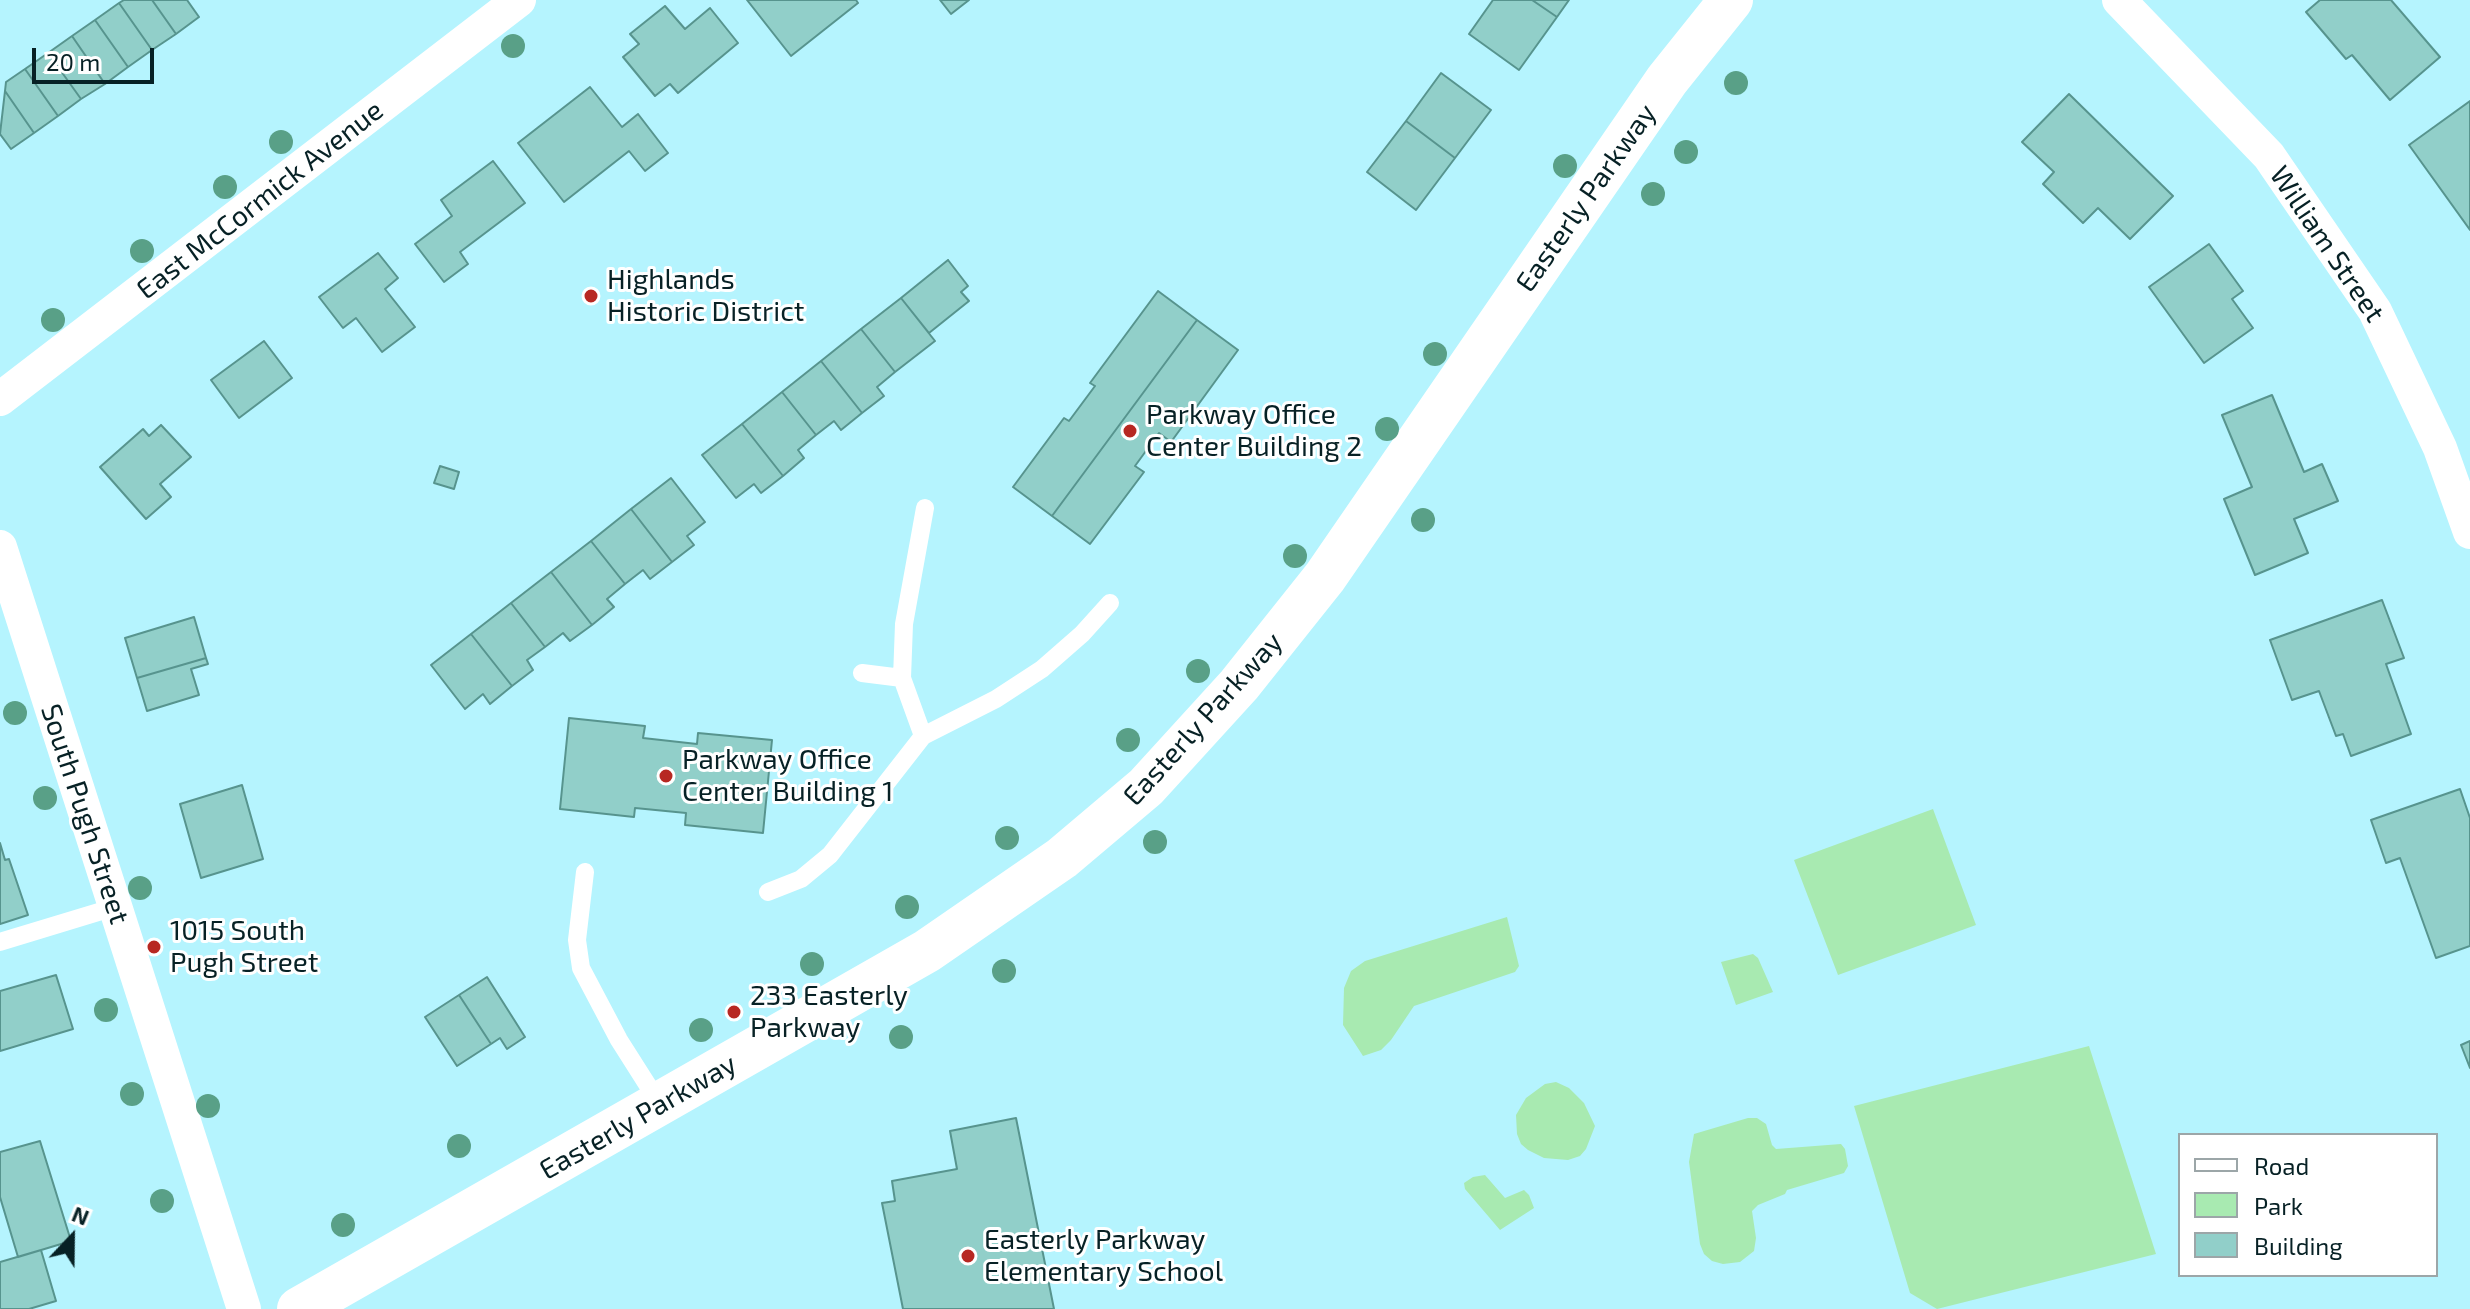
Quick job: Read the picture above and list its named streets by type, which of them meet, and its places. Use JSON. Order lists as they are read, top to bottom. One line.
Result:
{"streets":{"main road":["Easterly Parkway"],"street":["East McCormick Avenue","William Street","South Pugh Street"]},"places":["Highlands Historic District","Parkway Office Center Building 2","Parkway Office Center Building 1","1015 South Pugh Street","233 Easterly Parkway","Easterly Parkway Elementary School"],"legend":["Road","Park","Building"],"scale_bar":"20 m","north":"top"}
